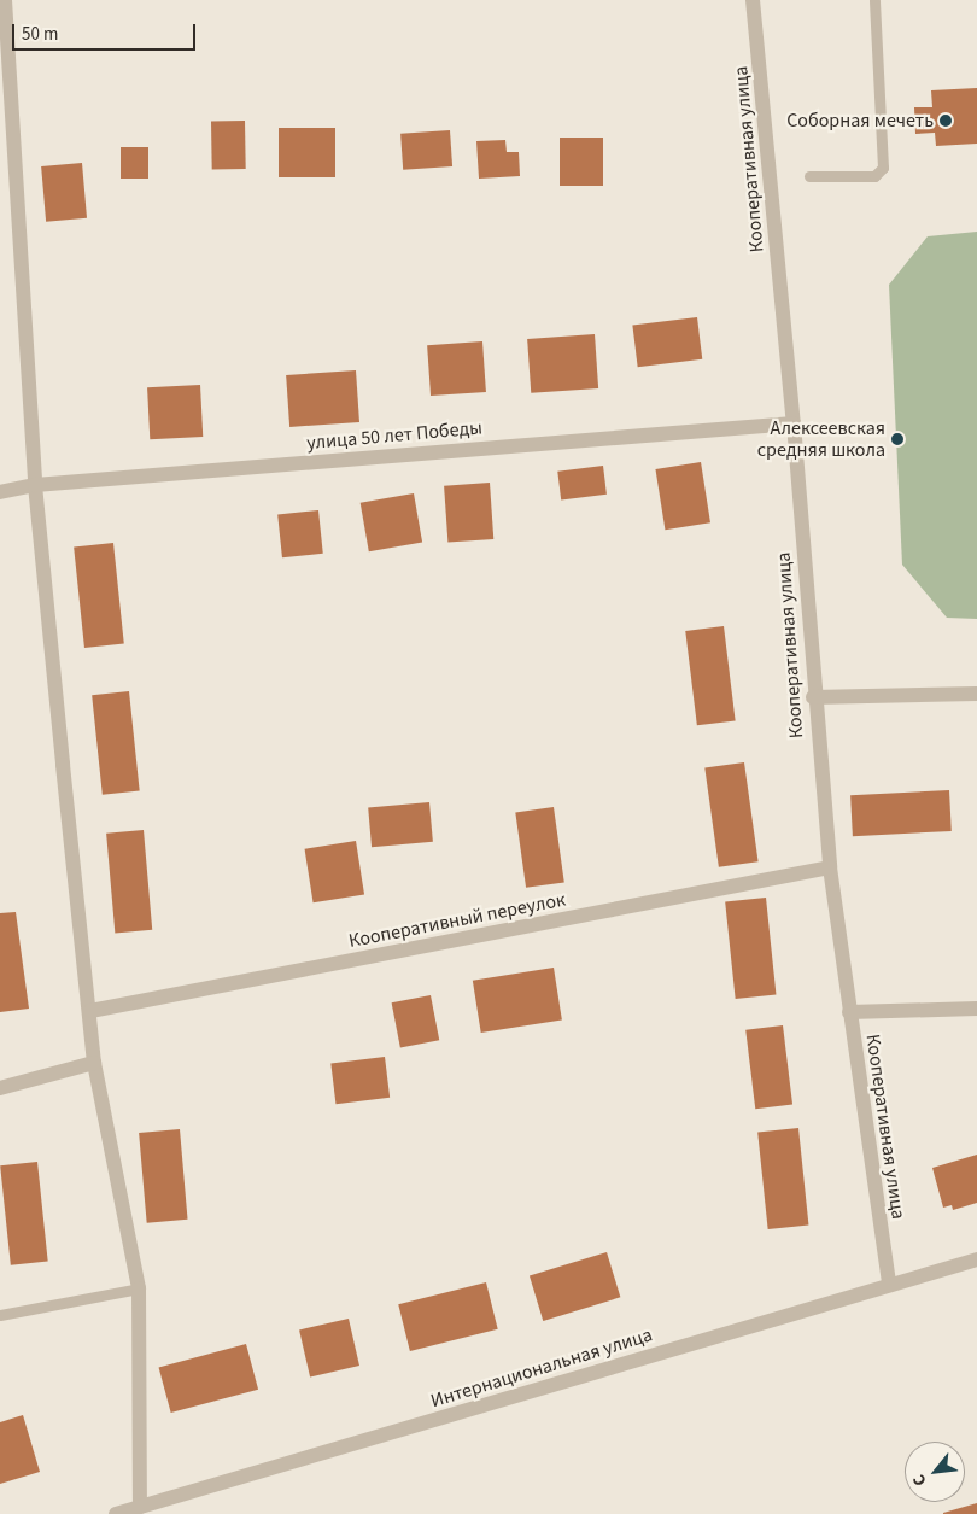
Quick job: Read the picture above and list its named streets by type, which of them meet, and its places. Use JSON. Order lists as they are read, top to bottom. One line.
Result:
{"streets":{"street":["Кооперативная улица","улица 50 лет Победы","Кооперативный переулок","Интернациональная улица"]},"crossings":[["Кооперативная улица","улица 50 лет Победы"],["Кооперативная улица","Кооперативный переулок"],["Кооперативная улица","Интернациональная улица"]],"places":["Соборная мечеть","Алексеевская средняя школа"],"scale_bar":"50 m","north":"bottom left"}
